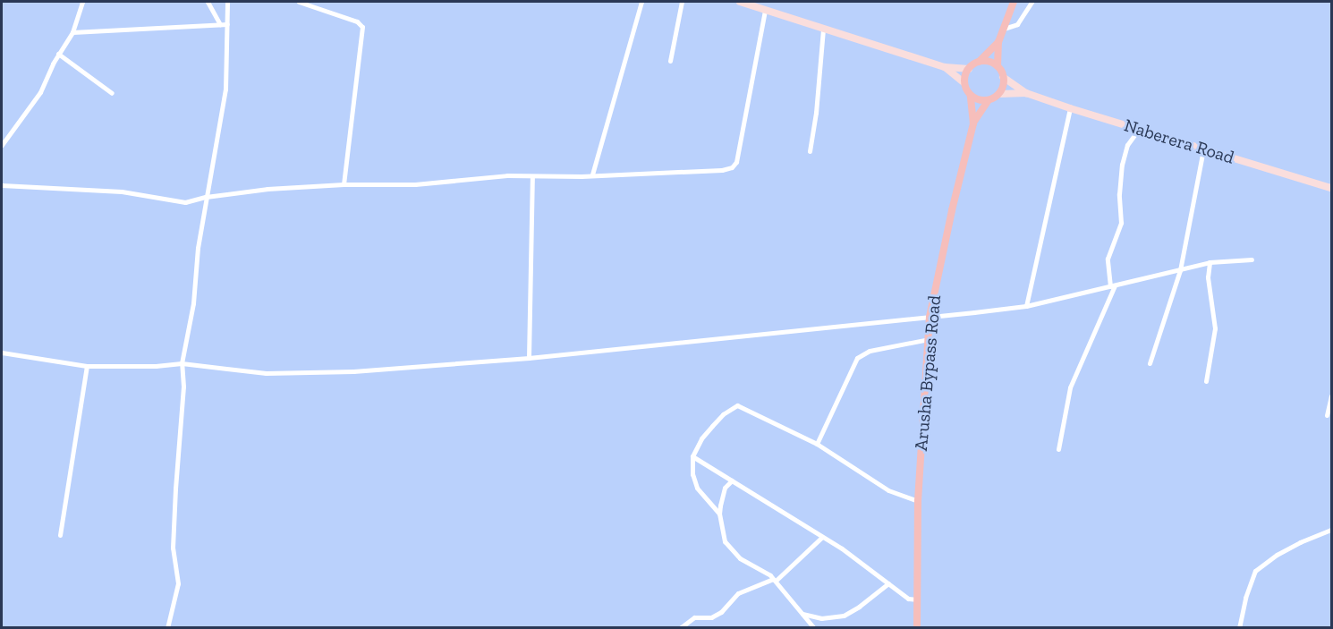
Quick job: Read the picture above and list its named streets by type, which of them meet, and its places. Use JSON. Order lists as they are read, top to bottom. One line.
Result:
{"streets":{"main road":["Arusha Bypass Road"],"street":["Naberera Road"]},"crossings":[["Naberera Road","Arusha Bypass Road"]]}
